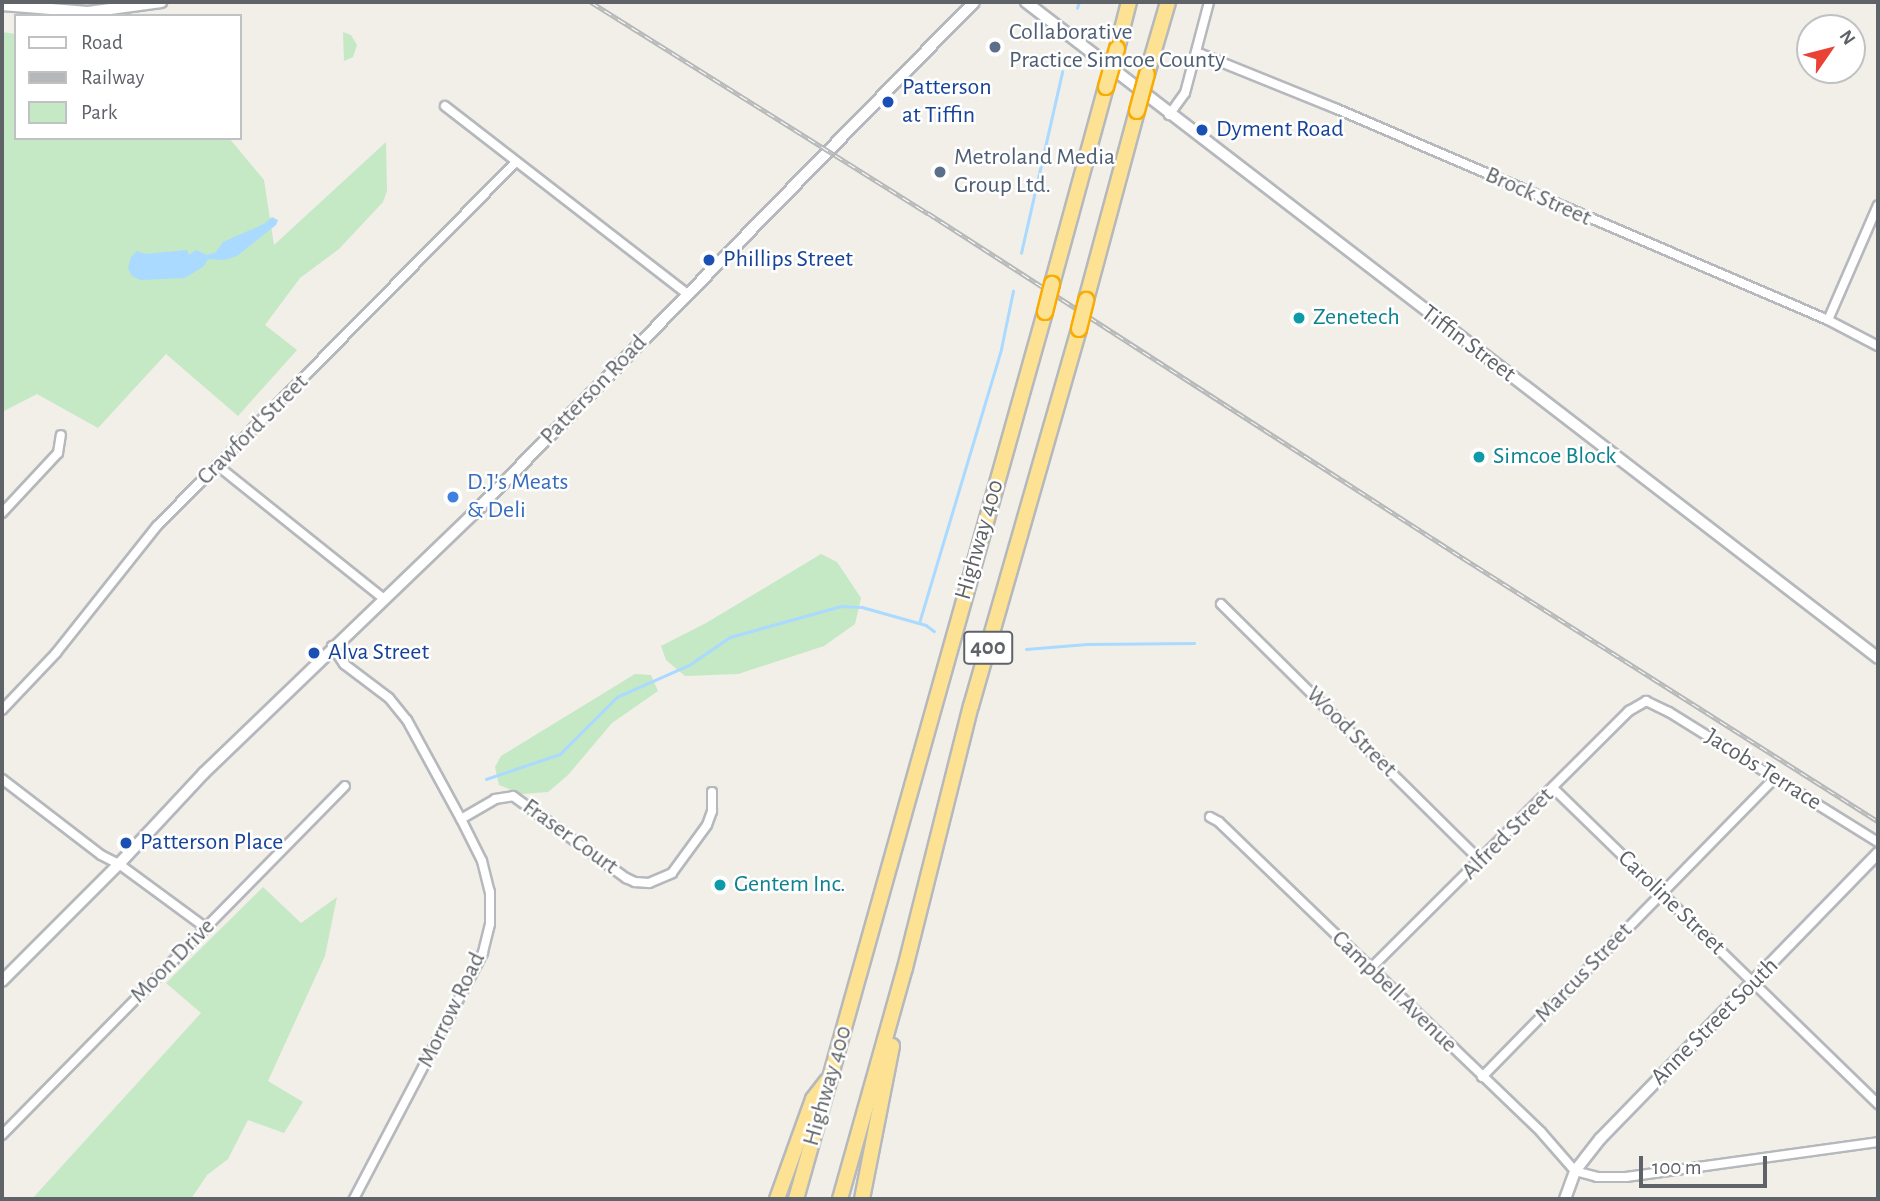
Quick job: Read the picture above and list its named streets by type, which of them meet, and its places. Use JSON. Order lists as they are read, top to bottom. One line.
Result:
{"streets":{"highway":["Highway 400","400"],"street":["Brock Street","Tiffin Street","Patterson Road","Crawford Street","Wood Street","Jacobs Terrace","Alfred Street","Fraser Court","Caroline Street","Moon Drive","Marcus Street","Campbell Avenue","Morrow Road","Anne Street South"]},"crossings":[["Patterson Road","Morrow Road"],["Wood Street","Alfred Street"],["Jacobs Terrace","Alfred Street"],["Jacobs Terrace","Marcus Street"],["Alfred Street","Caroline Street"],["Alfred Street","Campbell Avenue"],["Fraser Court","Morrow Road"],["Caroline Street","Marcus Street"],["Caroline Street","Anne Street South"],["Marcus Street","Campbell Avenue"],["Campbell Avenue","Anne Street South"]],"places":["Collaborative Practice Simcoe County","Patterson at Tiffin","Dyment Road","Metroland Media Group Ltd.","Phillips Street","Zenetech","Simcoe Block","D.J's Meats & Deli","Alva Street","Patterson Place","Gentem Inc."],"legend":["Road","Railway","Park"],"scale_bar":"100 m","north":"top right"}
